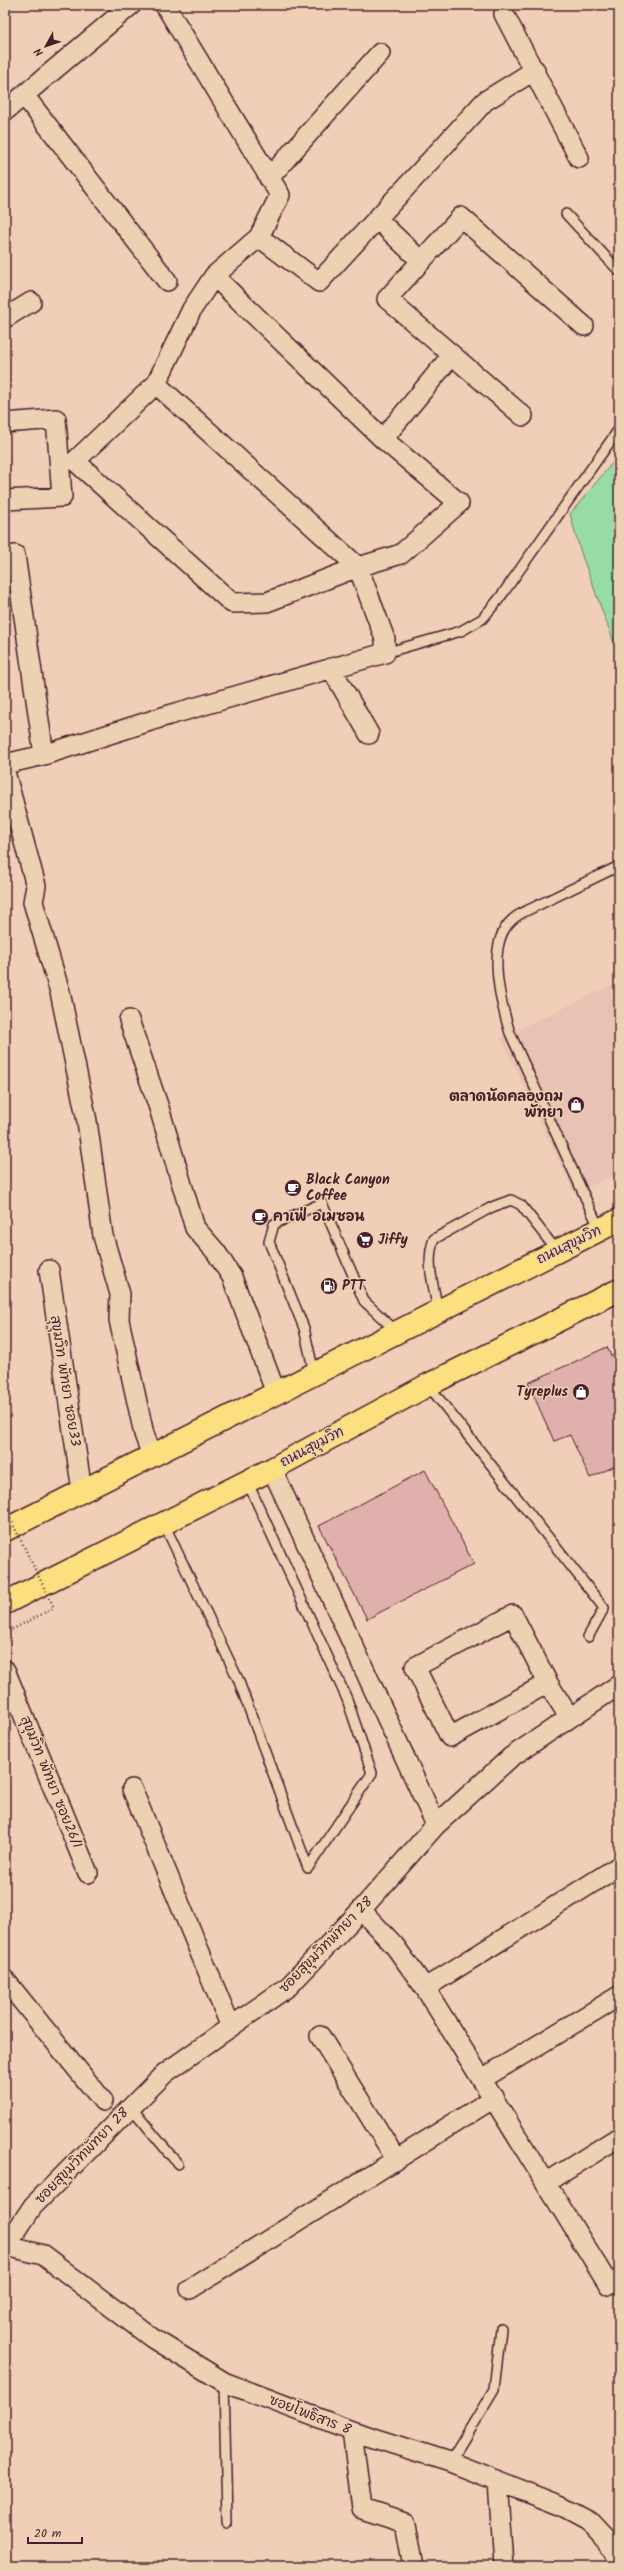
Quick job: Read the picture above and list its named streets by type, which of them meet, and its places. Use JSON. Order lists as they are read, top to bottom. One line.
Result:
{"streets":{"highway":["ถนนสุขุมวิท"],"street":["สุขุมวิท พัทยา ซอย33","สุขุมวิท พัทยา ซอย26/1","ซอยสุขุมวิทพัทยา 28","ซอยโพธิสาร 8"]},"crossings":[["ถนนสุขุมวิท","สุขุมวิท พัทยา ซอย33"],["ซอยสุขุมวิทพัทยา 28","ซอยโพธิสาร 8"]],"places":{"shop":["ตลาดนัดคลองถม พัทยา","Tyreplus"],"cafe":["Black Canyon Coffee","คาเฟ่ อเมซอน"],"supermarket":["Jiffy"],"fuel station":["PTT"]},"scale_bar":"20 m","north":"bottom left"}
